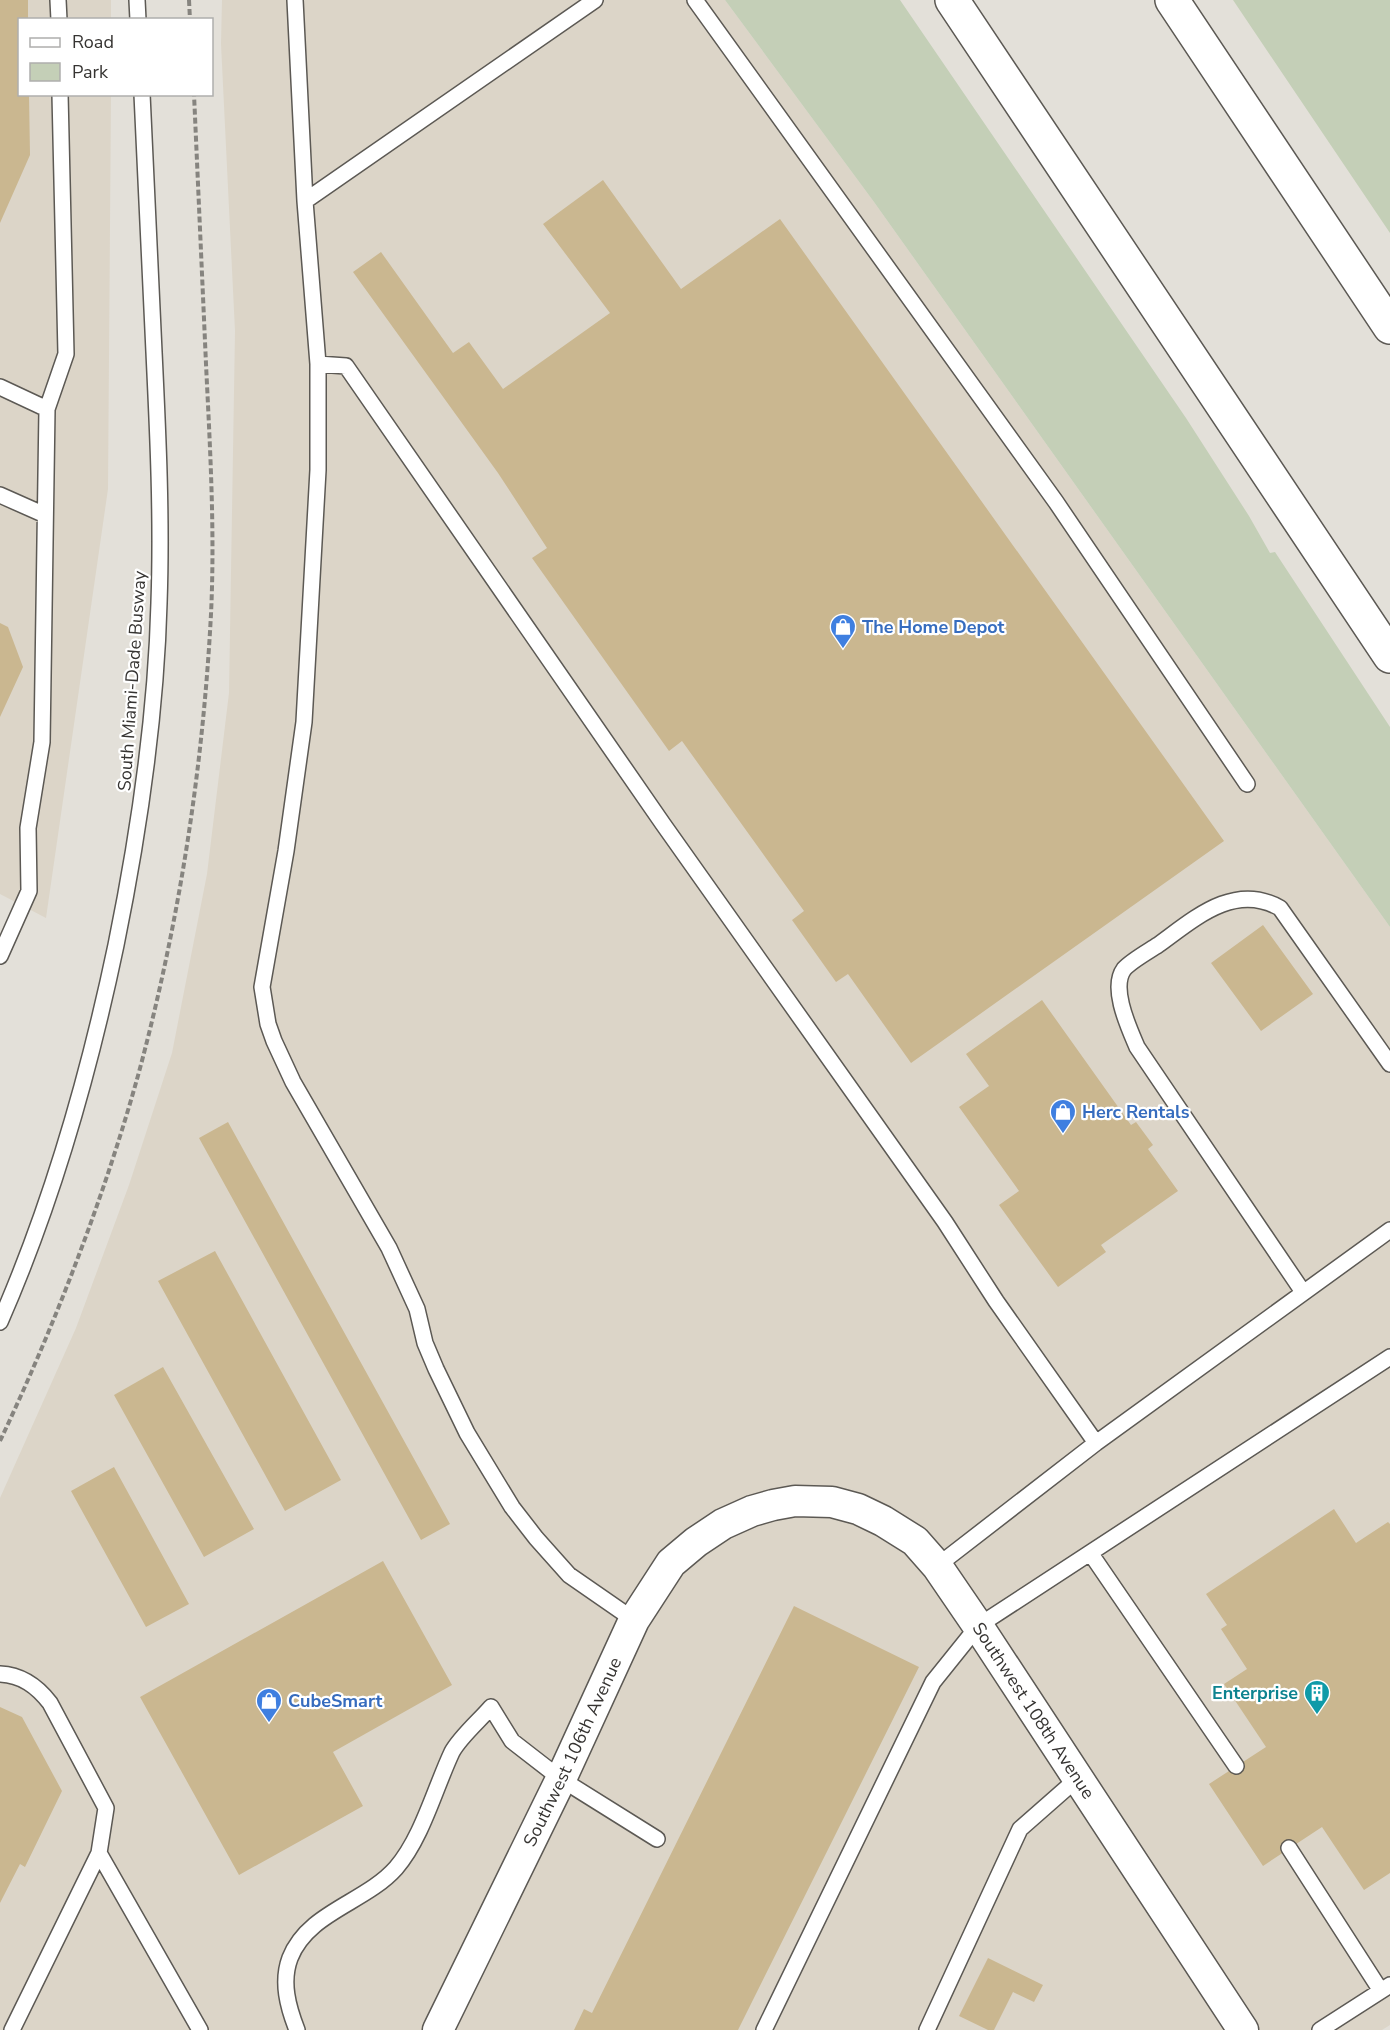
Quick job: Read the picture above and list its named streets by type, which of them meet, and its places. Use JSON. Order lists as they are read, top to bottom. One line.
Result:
{"streets":{"street":["Southwest 108th Avenue","Southwest 106th Avenue"],"lane":["South Miami-Dade Busway"]},"crossings":[["Southwest 108th Avenue","Southwest 106th Avenue"]],"places":{"shop":["The Home Depot","Herc Rentals","CubeSmart"],"building":["Enterprise"]},"legend":["Road","Park"]}
